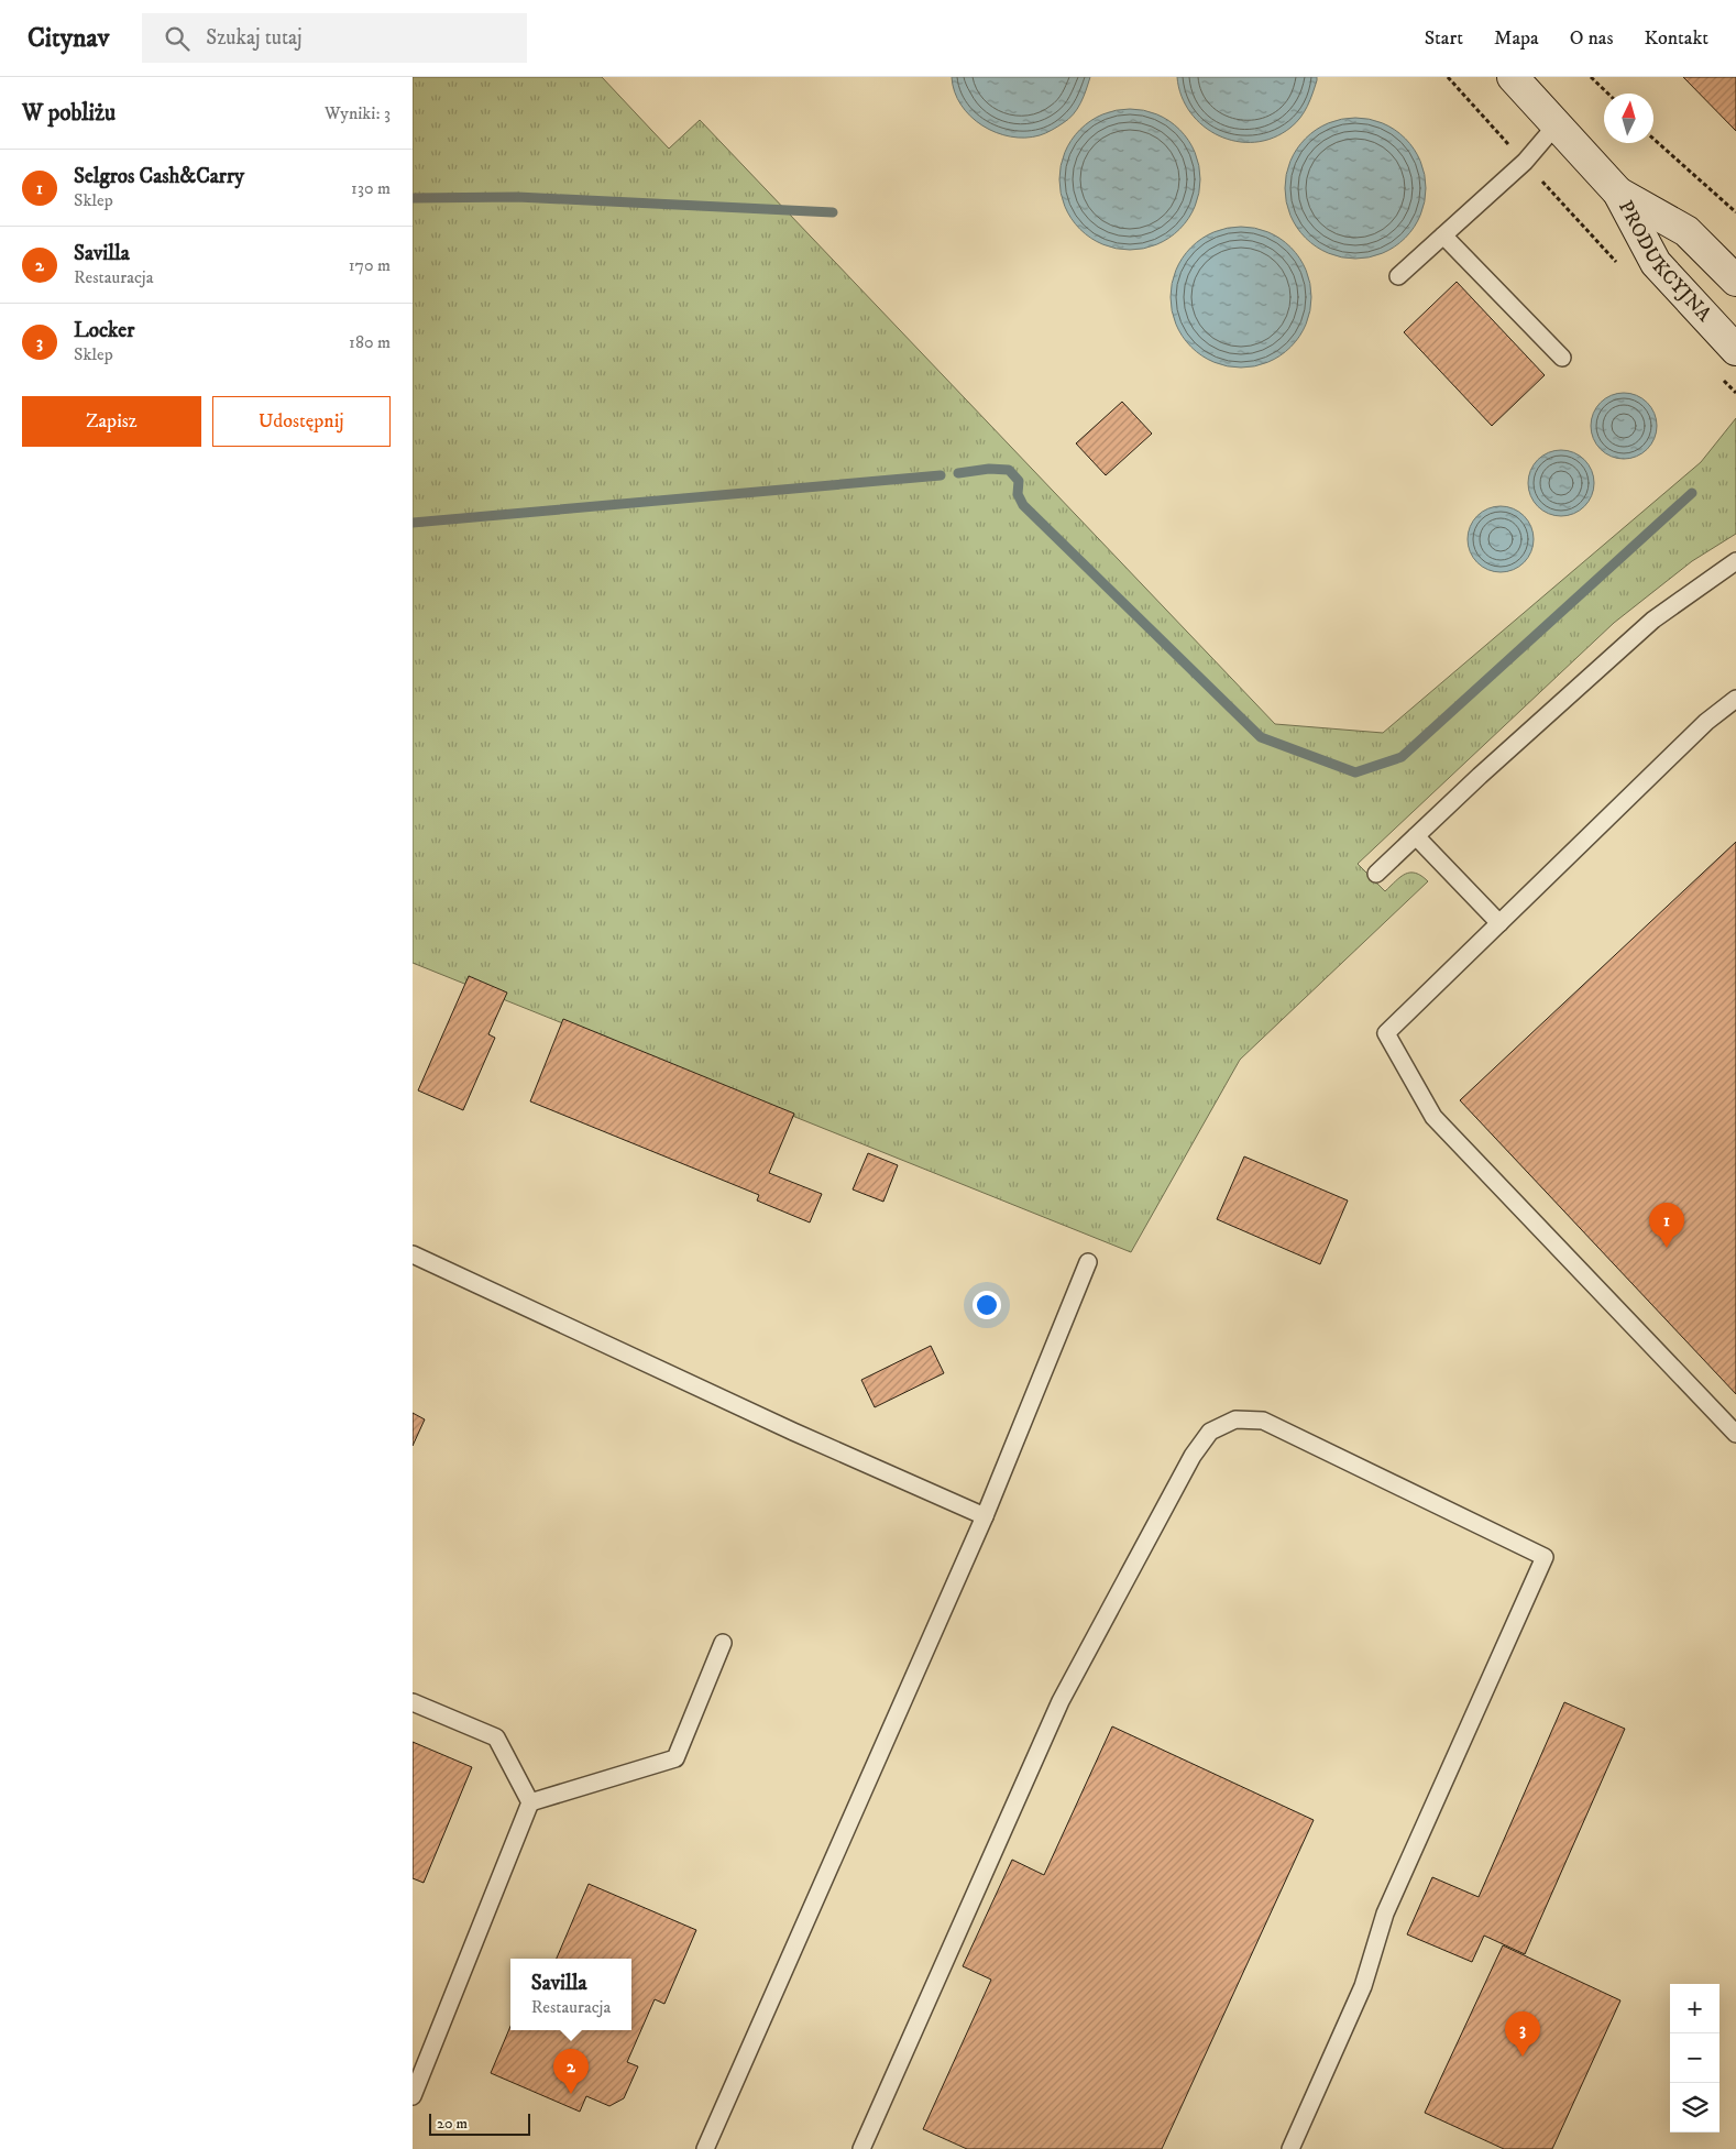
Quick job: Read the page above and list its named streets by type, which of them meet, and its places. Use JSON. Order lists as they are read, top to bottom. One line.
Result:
{"streets":{"street":["PRODUKCYJNA"]},"scale_bar":"20 m","north":"top","page":{"header":"Citynav","search":"Szukaj tutaj","nav":["Start","Mapa","O nas","Kontakt"],"heading":["W pobliżu","Wyniki: 3"],"list":[{"mark":"1","name":"Selgros Cash&Carry","note":"Sklep","value":"130 m"},{"mark":"2","name":"Savilla","note":"Restauracja","value":"170 m"},{"mark":"3","name":"Locker","note":"Sklep","value":"180 m"}],"buttons":["Zapisz","Udostępnij"],"pins":["1","3","2"],"popup":["Savilla","Restauracja"],"map_buttons":["+","−"],"scale":"20 m"}}
